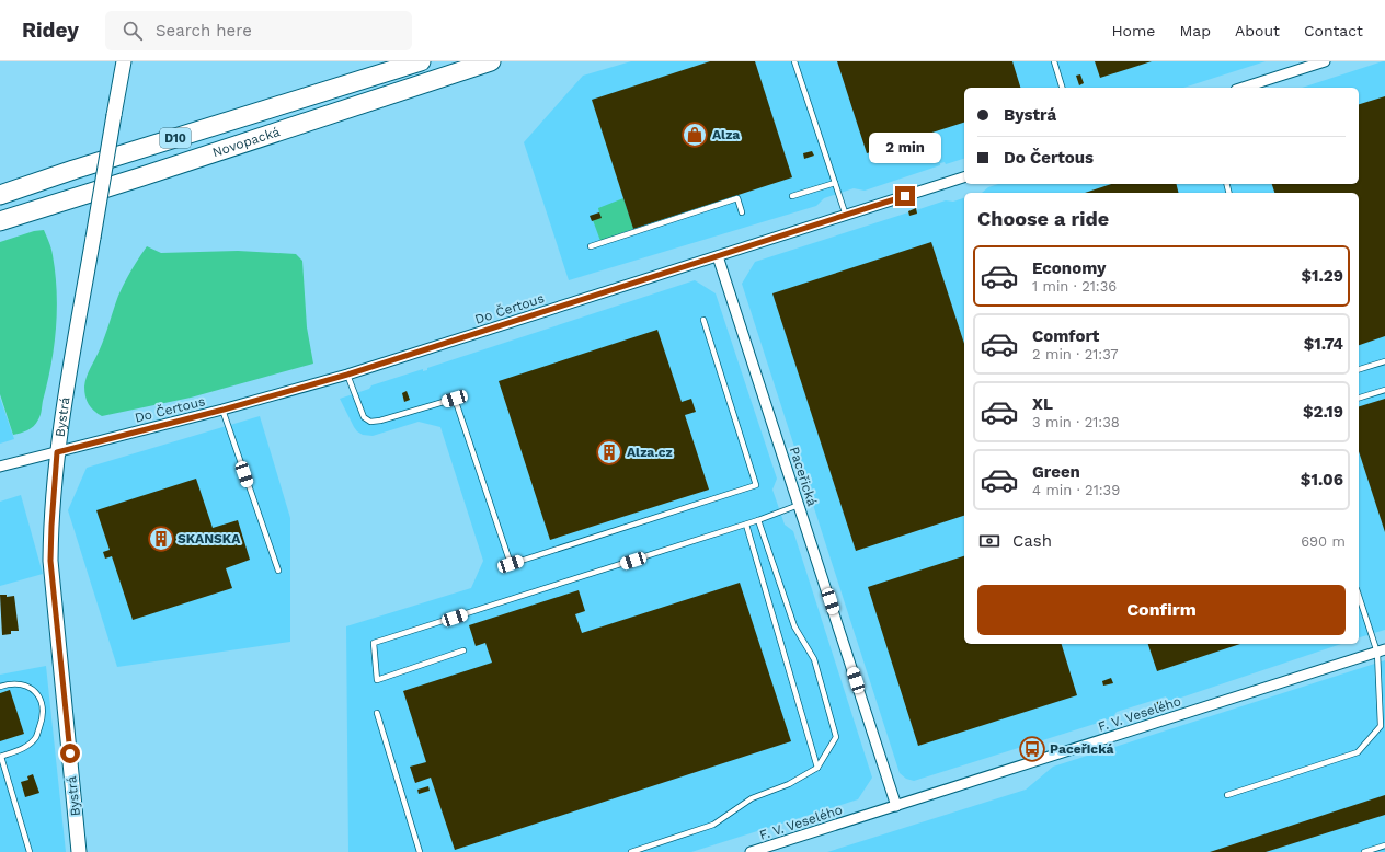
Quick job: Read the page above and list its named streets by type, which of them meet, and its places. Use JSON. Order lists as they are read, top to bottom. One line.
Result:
{"streets":{"highway":["D10","Novopacká"],"street":["Do Čertous","Bystrá","Paceřická","F. V. Veselého"]},"crossings":[["Do Čertous","Bystrá"],["Do Čertous","Paceřická"],["Paceřická","F. V. Veselého"]],"places":{"shop":["Alza"],"building":["Alza.cz","SKANSKA"],"bus stop":["Paceřická"]},"page":{"header":"Ridey","search":"Search here","nav":["Home","Map","About","Contact"],"banner":["Bystrá","Do Čertous"],"bubble":"2 min","heading":"Choose a ride","list":[{"name":"Economy","note":"1 min · 21:36","value":"$1.29"},{"name":"Comfort","note":"2 min · 21:37","value":"$1.74"},{"name":"XL","note":"3 min · 21:38","value":"$2.19"},{"name":"Green","note":"4 min · 21:39","value":"$1.06"}],"pay":["Cash","690 m"],"buttons":"Confirm"}}
